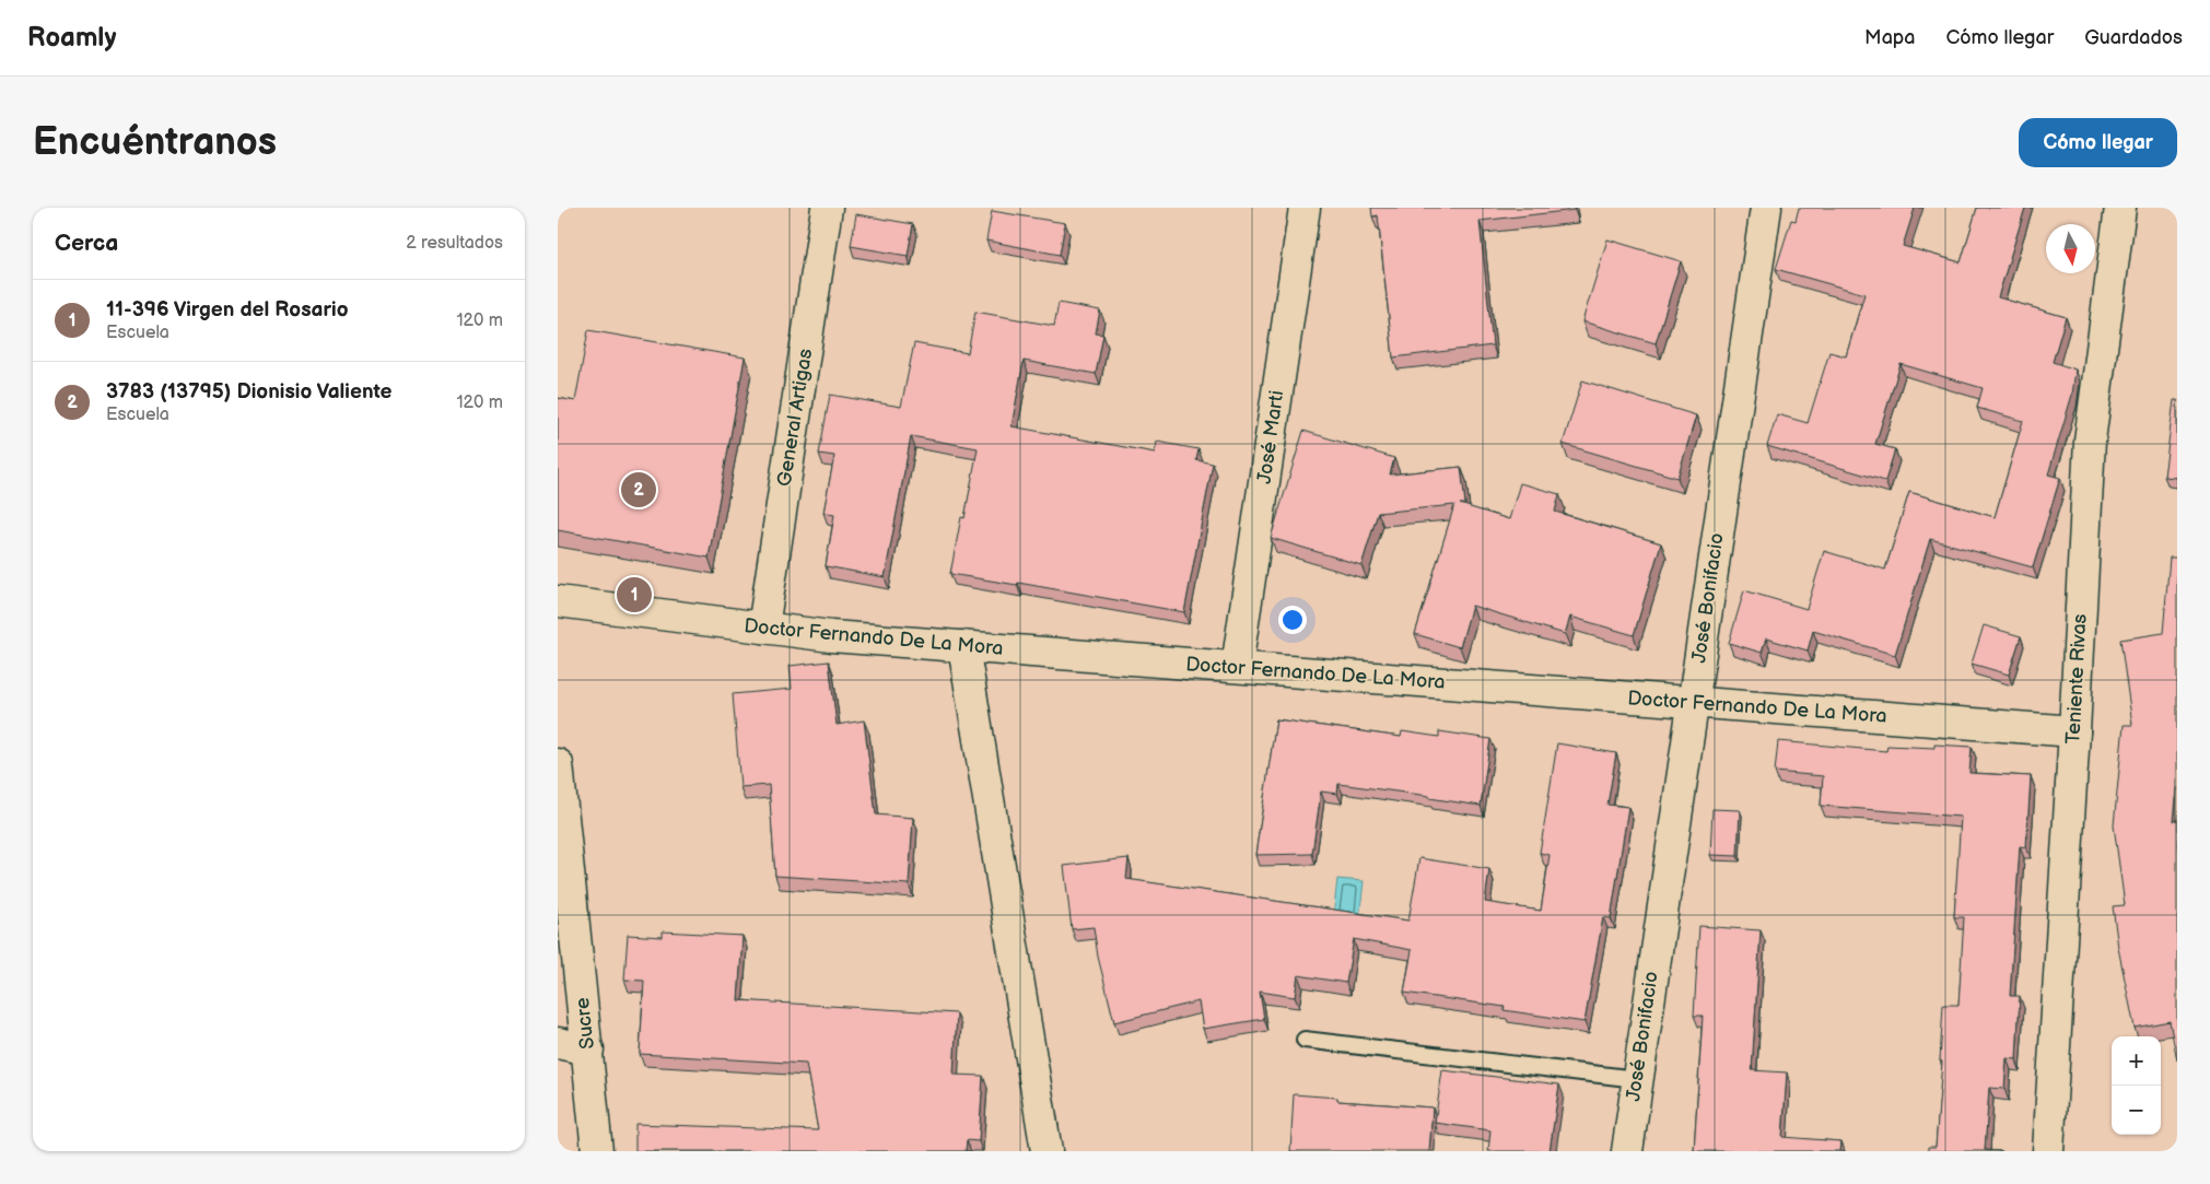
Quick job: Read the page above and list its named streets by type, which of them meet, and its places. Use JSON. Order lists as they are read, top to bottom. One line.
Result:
{"streets":{"street":["General Artigas","José Marti","José Bonifacio","Doctor Fernando De La Mora","Teniente Rivas","Sucre"]},"crossings":[["General Artigas","Doctor Fernando De La Mora"],["José Marti","Doctor Fernando De La Mora"],["José Bonifacio","Doctor Fernando De La Mora"],["Doctor Fernando De La Mora","Teniente Rivas"]],"north":"bottom","page":{"header":"Roamly","nav":["Mapa","Cómo llegar","Guardados"],"buttons":"Cómo llegar","title":"Encuéntranos","heading":["Cerca","2 resultados"],"list":[{"mark":"1","name":"11-396 Virgen del Rosario","note":"Escuela","value":"120 m"},{"mark":"2","name":"3783 (13795) Dionisio Valiente","note":"Escuela","value":"120 m"}],"pins":["2","1"],"map_buttons":["+","−"]}}
